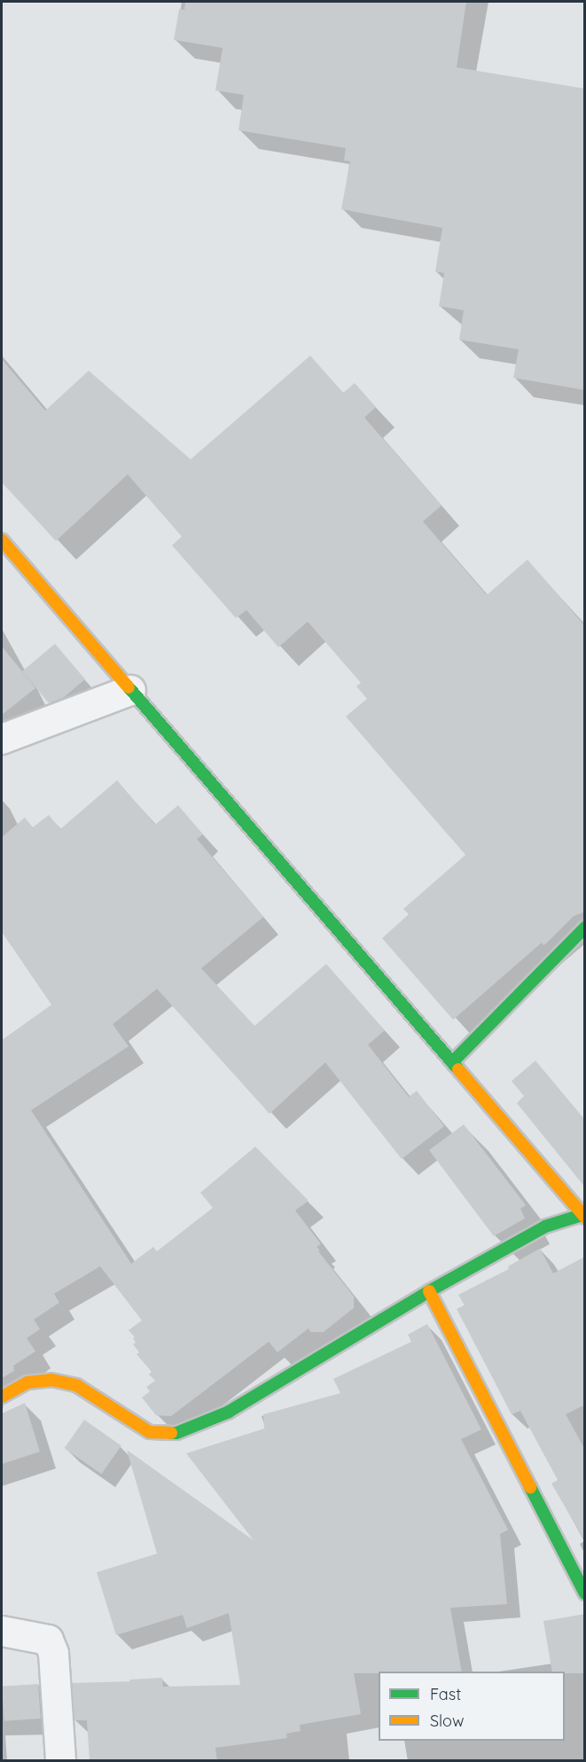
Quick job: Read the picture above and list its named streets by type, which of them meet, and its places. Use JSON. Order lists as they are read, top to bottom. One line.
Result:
{"legend":["Fast","Slow"]}
